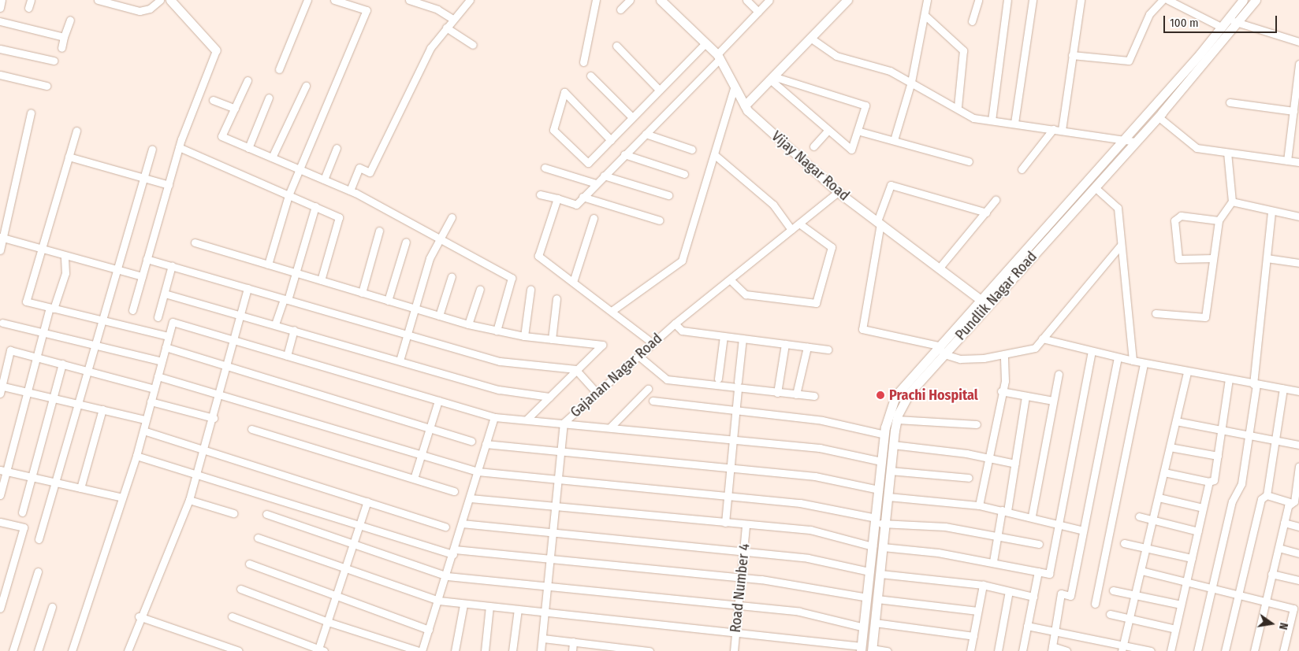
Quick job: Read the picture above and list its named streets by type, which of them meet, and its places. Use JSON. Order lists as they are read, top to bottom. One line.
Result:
{"streets":{"main road":["Vijay Nagar Road","Pundlik Nagar Road"],"street":["Gajanan Nagar Road","Road Number 4"]},"crossings":[["Vijay Nagar Road","Pundlik Nagar Road"],["Vijay Nagar Road","Gajanan Nagar Road"]],"places":["Prachi Hospital"],"scale_bar":"100 m","north":"right"}
